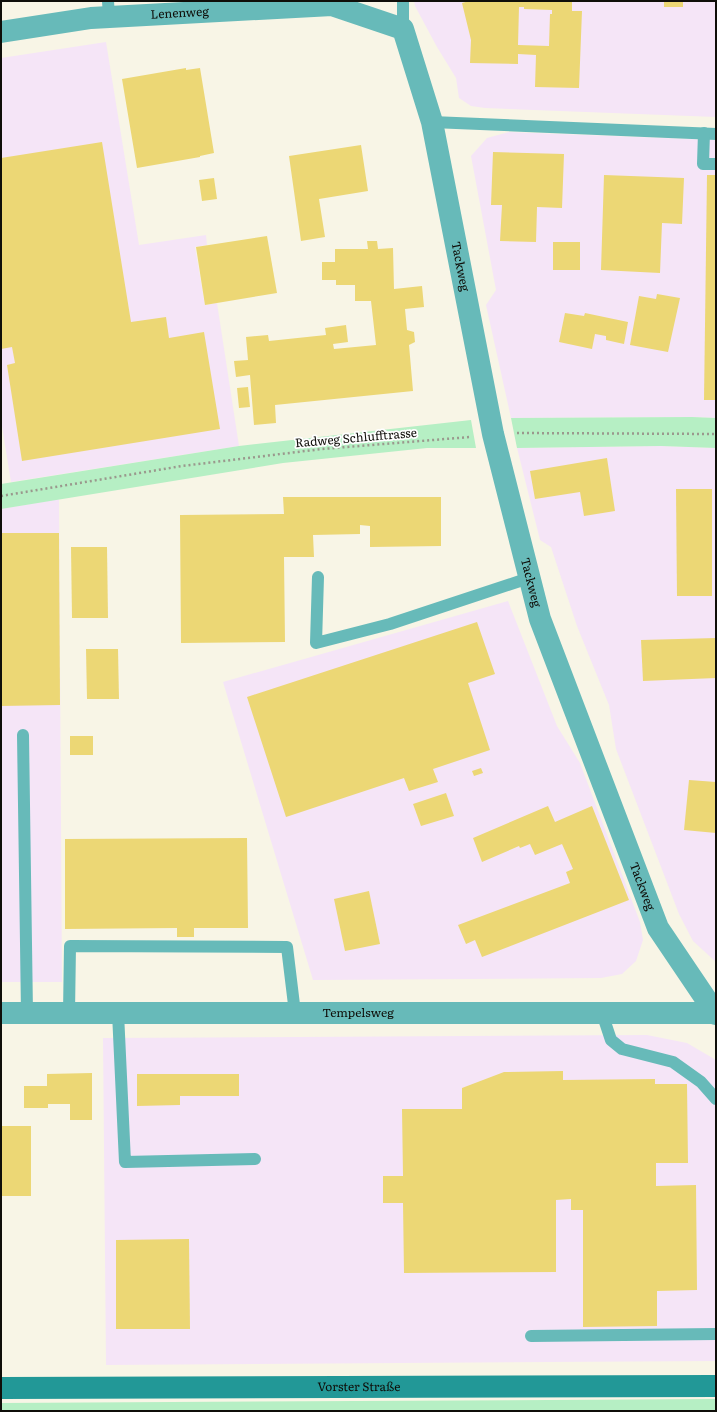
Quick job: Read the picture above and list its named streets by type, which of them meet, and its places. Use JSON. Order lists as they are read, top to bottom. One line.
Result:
{"streets":{"street":["Lenenweg","Tackweg","Tempelsweg","Vorster Straße"],"path":["Radweg Schlufftrasse"]},"crossings":[["Lenenweg","Tackweg"],["Tackweg","Radweg Schlufftrasse"],["Tackweg","Tempelsweg"]]}
